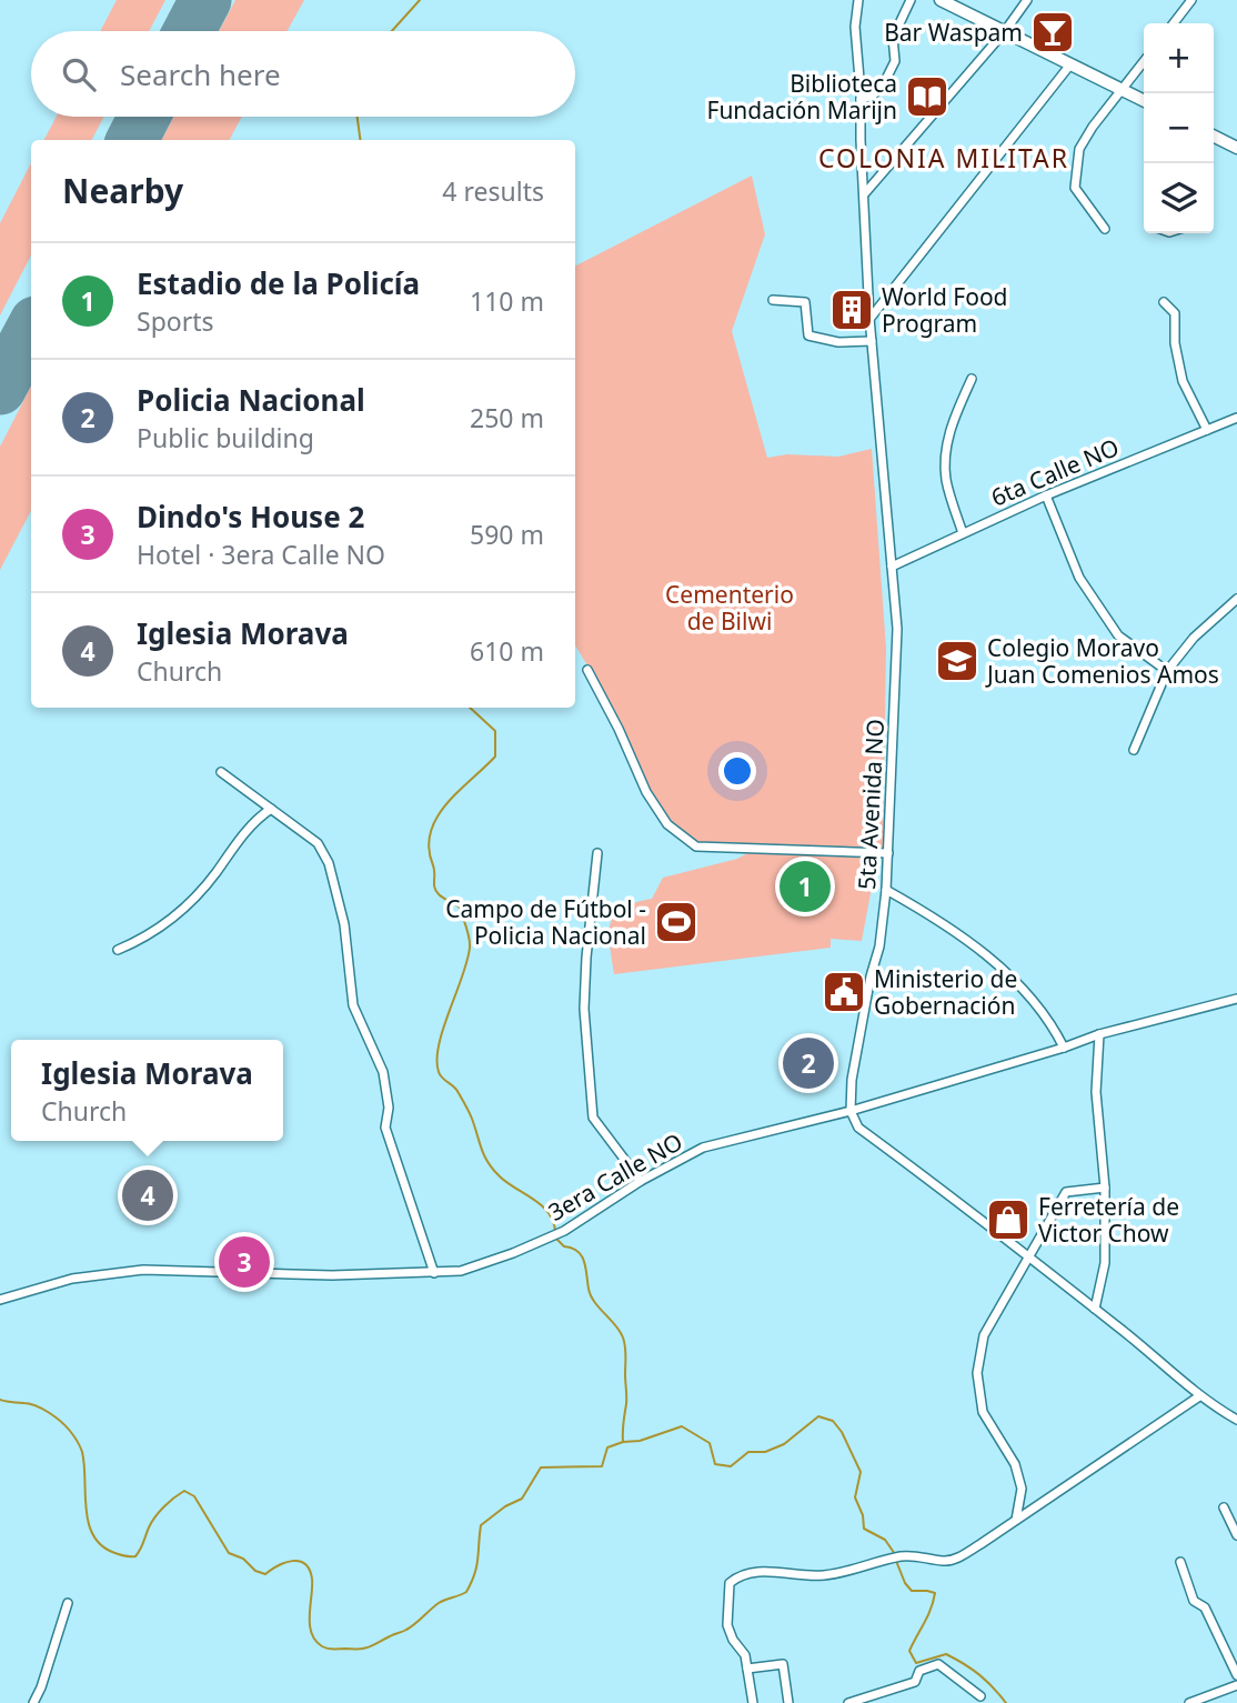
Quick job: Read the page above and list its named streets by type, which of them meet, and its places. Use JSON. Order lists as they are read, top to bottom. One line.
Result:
{"streets":{"street":["6ta Calle NO","5ta Avenida NO","3era Calle NO"]},"crossings":[["6ta Calle NO","5ta Avenida NO"],["5ta Avenida NO","3era Calle NO"]],"districts":["COLONIA MILITAR"],"parks":["Cementerio de Bilwi"],"places":{"bar":["Bar Waspam"],"library":["Biblioteca Fundación Marijn"],"building":["World Food Program"],"school or university":["Colegio Moravo Juan Comenios Amos"],"sports":["Campo de Fútbol - Policia Nacional"],"public building":["Ministerio de Gobernación"],"shop":["Ferretería de Victor Chow"]},"page":{"map_buttons":["+","−"],"search":"Search here","heading":["Nearby","4 results"],"list":[{"mark":"1","name":"Estadio de la Policía","note":"Sports","value":"110 m"},{"mark":"2","name":"Policia Nacional","note":"Public building","value":"250 m"},{"mark":"3","name":"Dindo's House 2","note":"Hotel · 3era Calle NO","value":"590 m"},{"mark":"4","name":"Iglesia Morava","note":"Church","value":"610 m"}],"pins":["1","2","4","3"],"popup":["Iglesia Morava","Church"]}}
